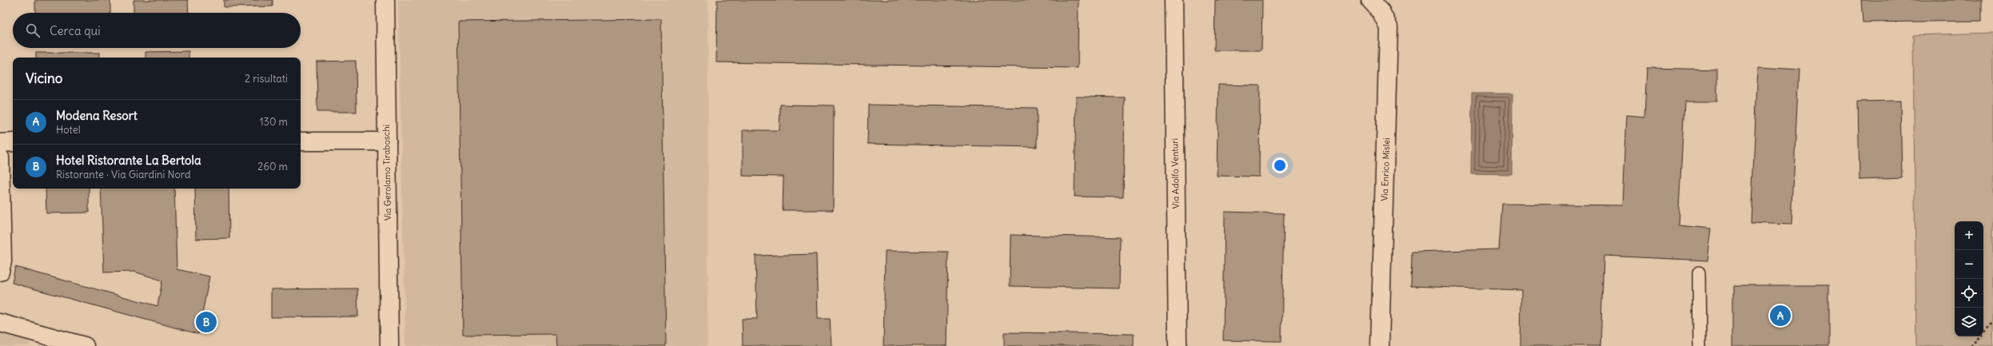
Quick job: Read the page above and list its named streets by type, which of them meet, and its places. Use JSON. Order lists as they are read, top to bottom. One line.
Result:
{"streets":{"street":["Via Enrico Mislei","Via Gerolamo Tiraboschi","Via Adolfo Venturi"]},"page":{"search":"Cerca qui","heading":["Vicino","2 risultati"],"list":[{"mark":"A","name":"Modena Resort","note":"Hotel","value":"130 m"},{"mark":"B","name":"Hotel Ristorante La Bertola","note":"Ristorante · Via Giardini Nord","value":"260 m"}],"map_buttons":["+","−"],"pins":["A","B"]}}
